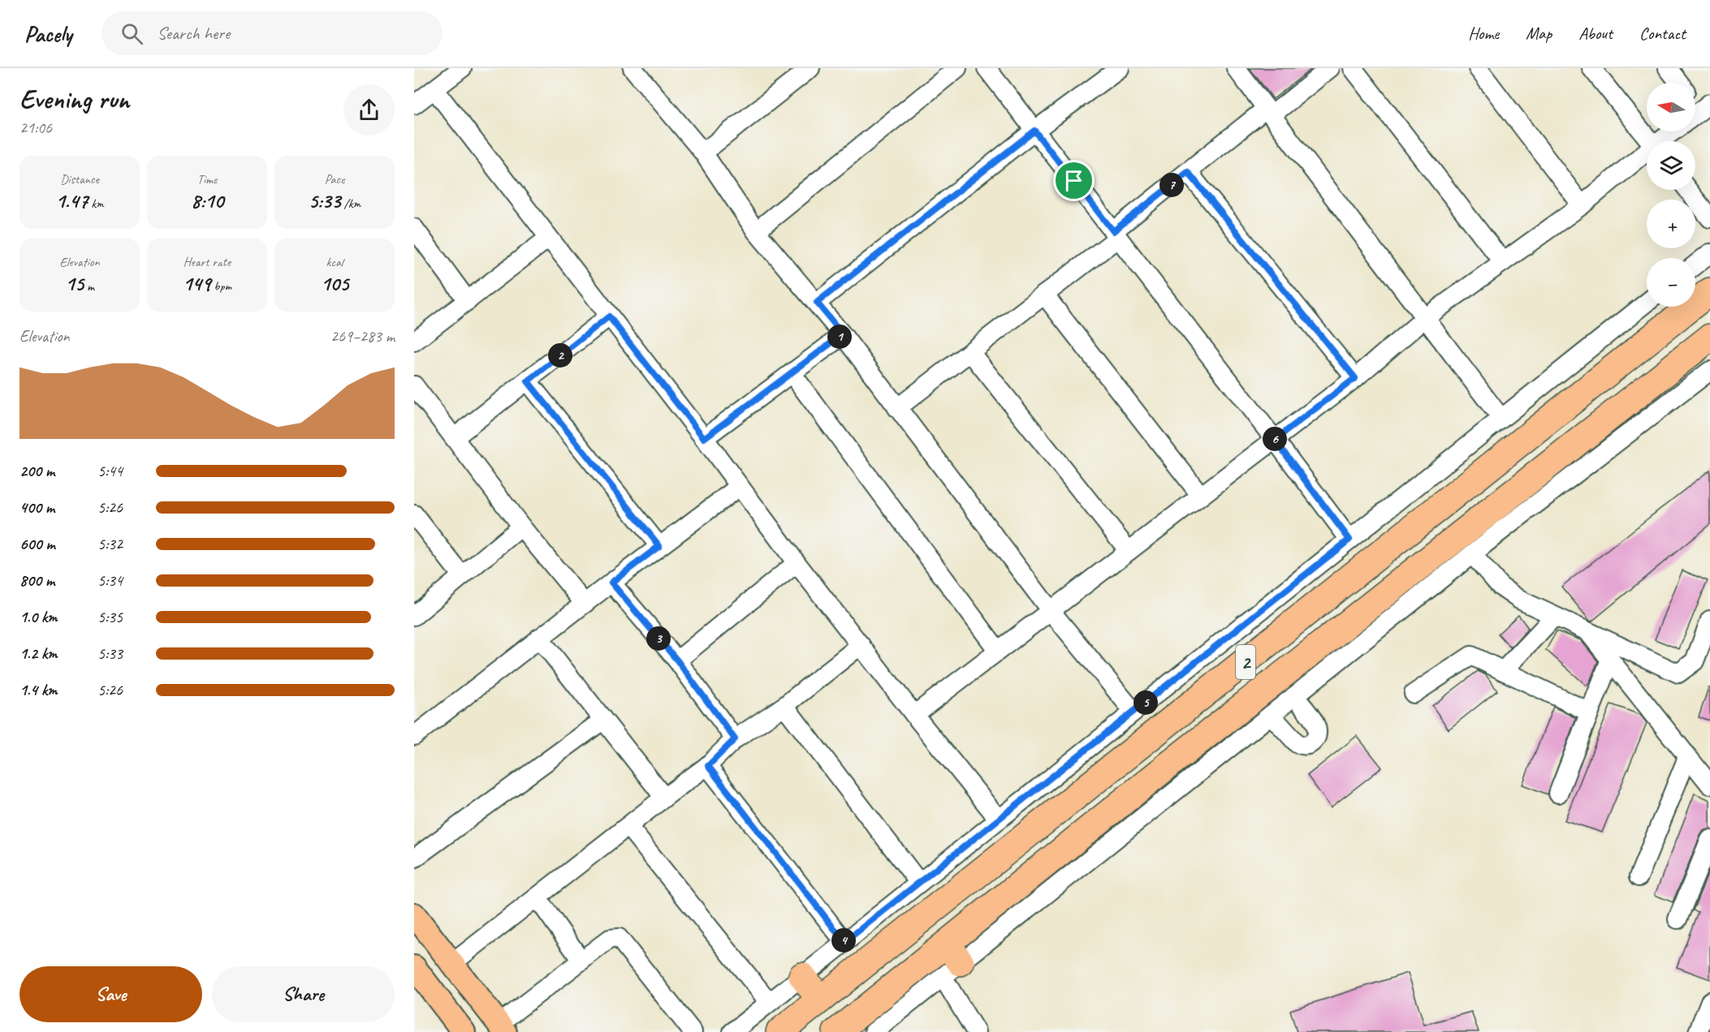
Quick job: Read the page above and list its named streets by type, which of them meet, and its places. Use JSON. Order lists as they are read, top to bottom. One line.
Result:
{"streets":{"highway":["2"]},"north":"left","page":{"header":"Pacely","search":"Search here","nav":["Home","Map","About","Contact"],"heading":["Evening run","21:06"],"map_buttons":["+","−"],"stats":[["Distance","1.47 km"],["Time","8:10"],["Pace","5:33 /km"],["Elevation","15 m"],["Heart rate","149 bpm"],["kcal","105"]],"pins":["7","1","2","6","3","5","4"],"chart":["Elevation","269–283 m"],"list":[{"name":"200 m","note":"5:44"},{"name":"400 m","note":"5:26"},{"name":"600 m","note":"5:32"},{"name":"800 m","note":"5:34"},{"name":"1.0 km","note":"5:35"},{"name":"1.2 km","note":"5:33"},{"name":"1.4 km","note":"5:26"}],"buttons":["Save","Share"]}}
